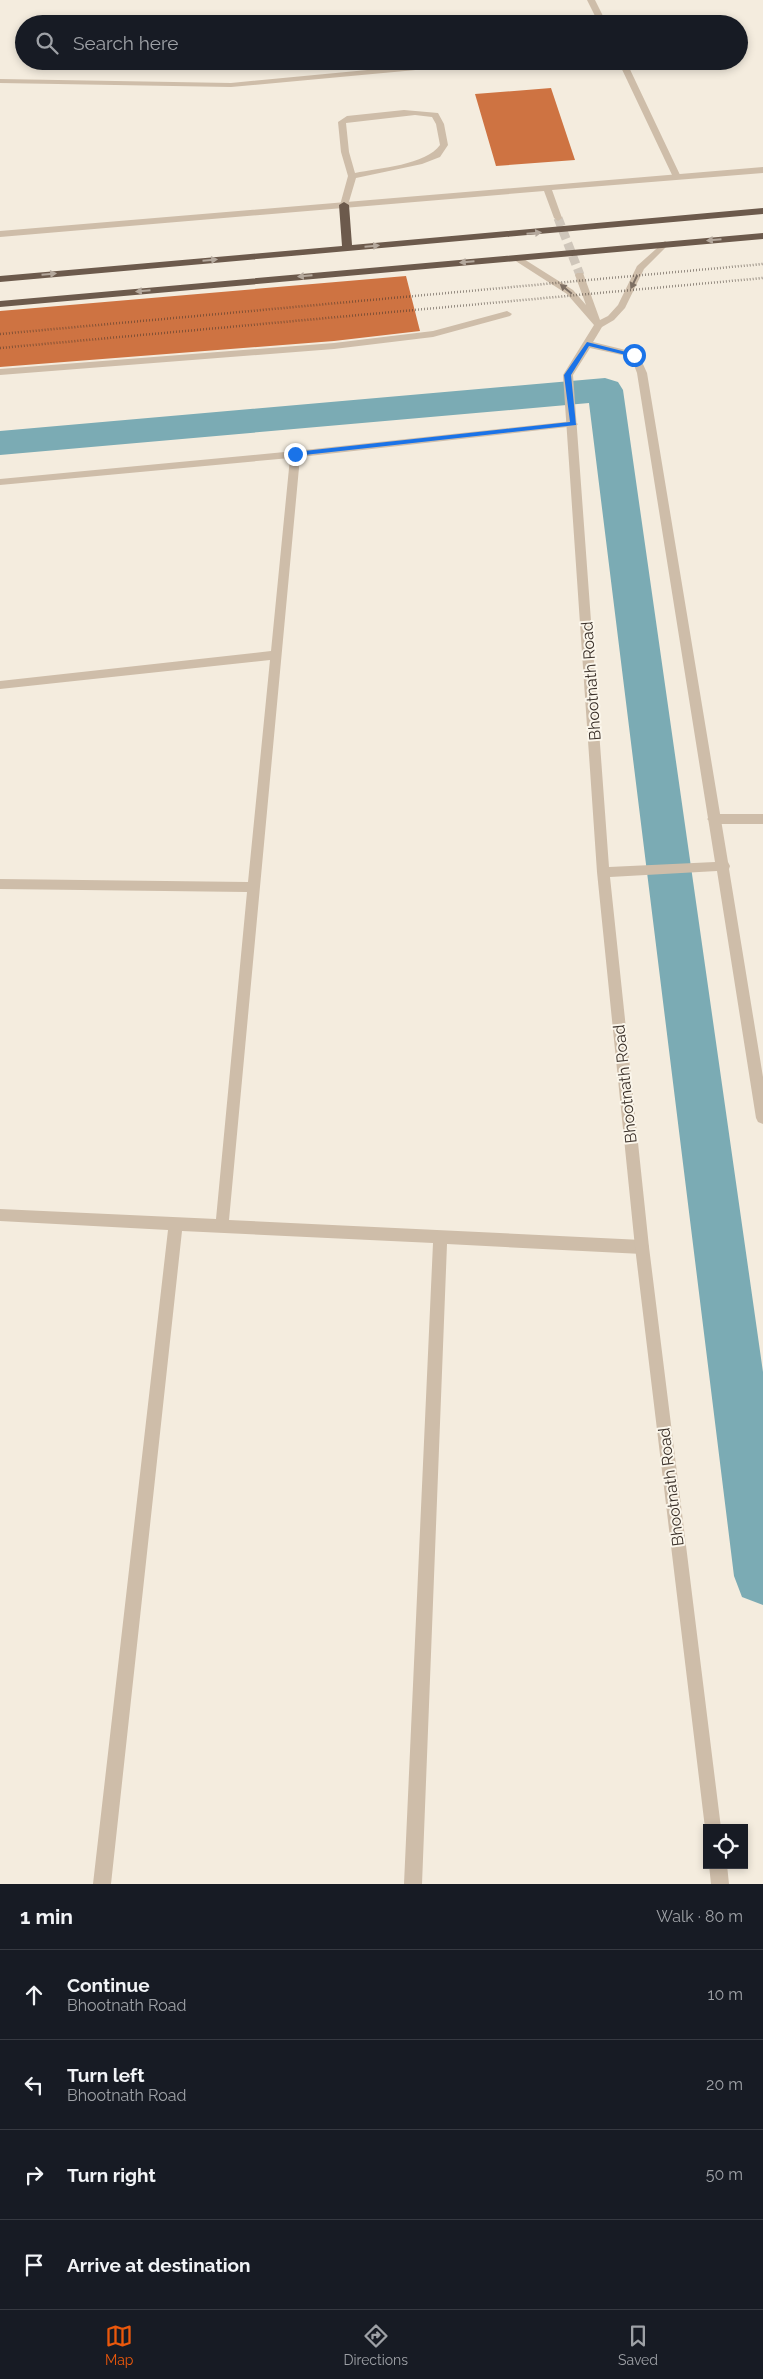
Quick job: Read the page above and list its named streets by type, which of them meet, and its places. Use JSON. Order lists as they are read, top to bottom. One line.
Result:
{"streets":{"street":["Bhootnath Road"]},"page":{"search":"Search here","heading":["1 min","Walk · 80 m"],"list":[["Continue","Bhootnath Road","10 m"],["Turn left","Bhootnath Road","20 m"],["Turn right","50 m"],"Arrive at destination"],"nav":["Map","Directions","Saved"]}}
